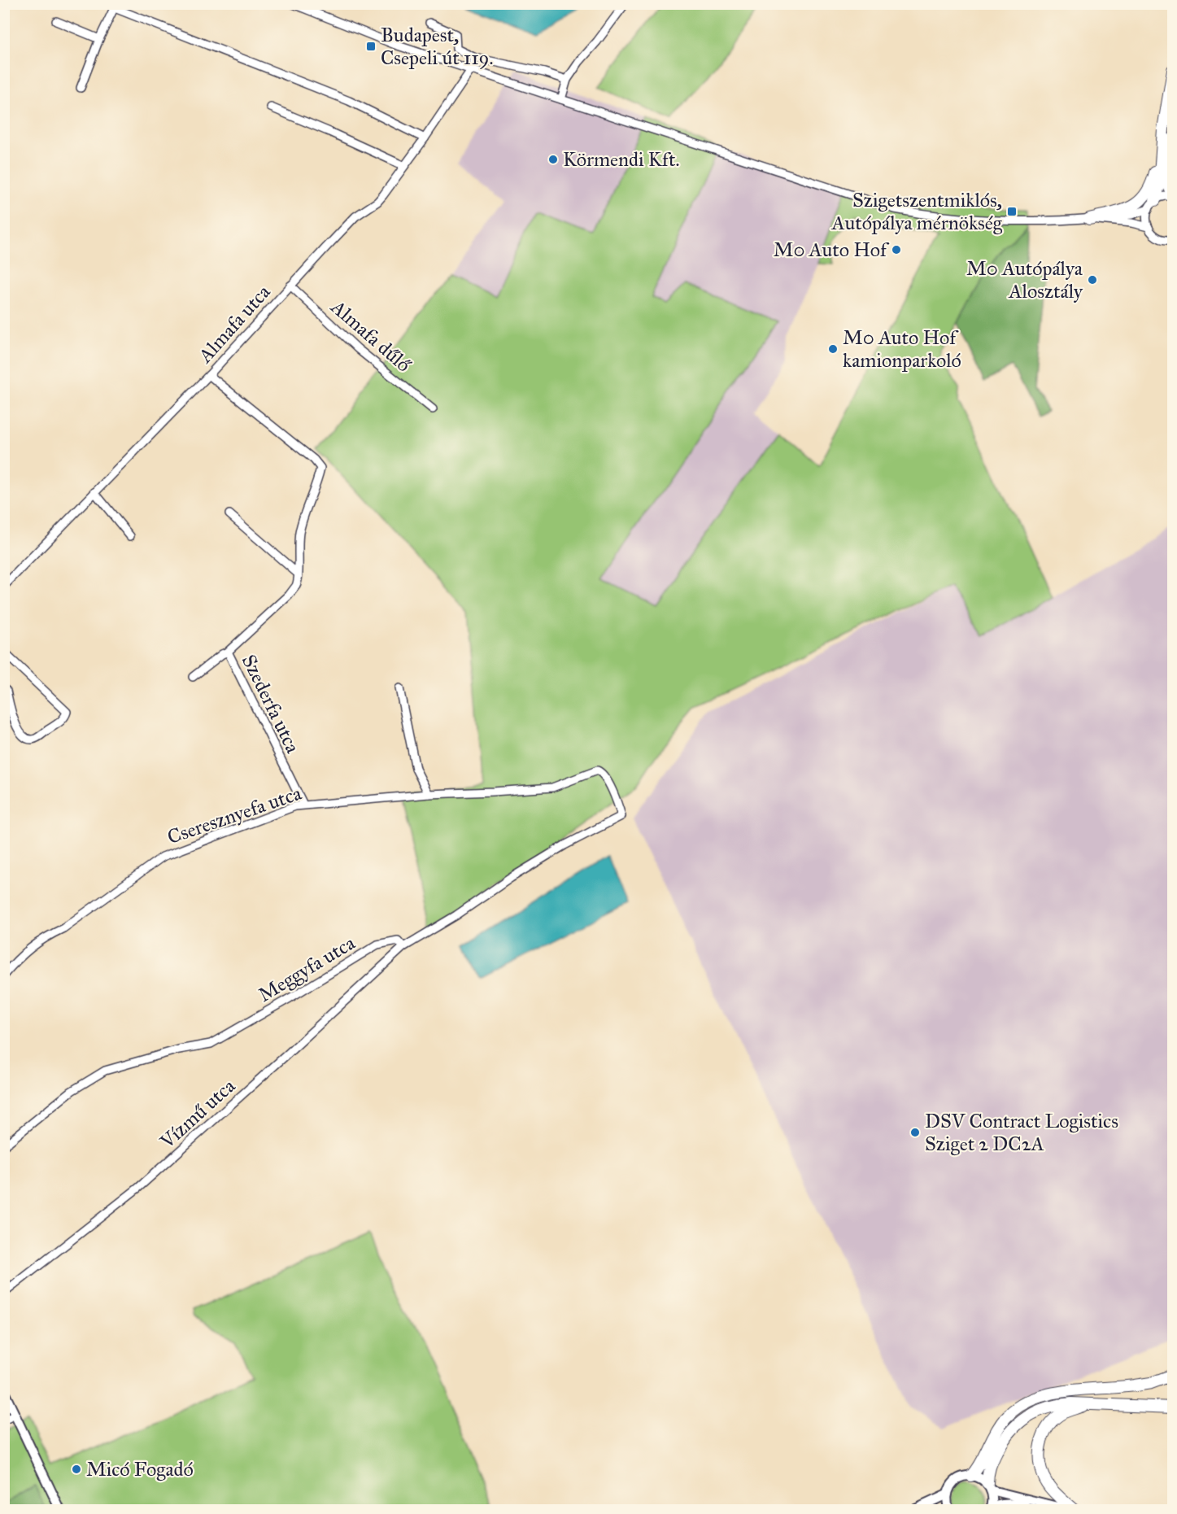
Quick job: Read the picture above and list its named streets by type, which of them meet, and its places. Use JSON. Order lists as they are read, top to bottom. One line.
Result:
{"streets":{"street":["Almafa utca","Almafa dűlő","Szederfa utca","Cseresznyefa utca","Meggyfa utca","Vízmű utca"]},"crossings":[["Almafa utca","Almafa dűlő"],["Almafa utca","Szederfa utca"],["Szederfa utca","Cseresznyefa utca"],["Cseresznyefa utca","Meggyfa utca"],["Cseresznyefa utca","Vízmű utca"],["Meggyfa utca","Vízmű utca"]],"places":{"transit":["Budapest, Csepeli út 119.","Szigetszentmiklós, Autópálya mérnökség"],"other":["Körmendi Kft.","M0 Auto Hof","M0 Autópálya Alosztály","M0 Auto Hof kamionparkoló","DSV Contract Logistics Sziget 2 DC2A","Micó Fogadó"]}}
